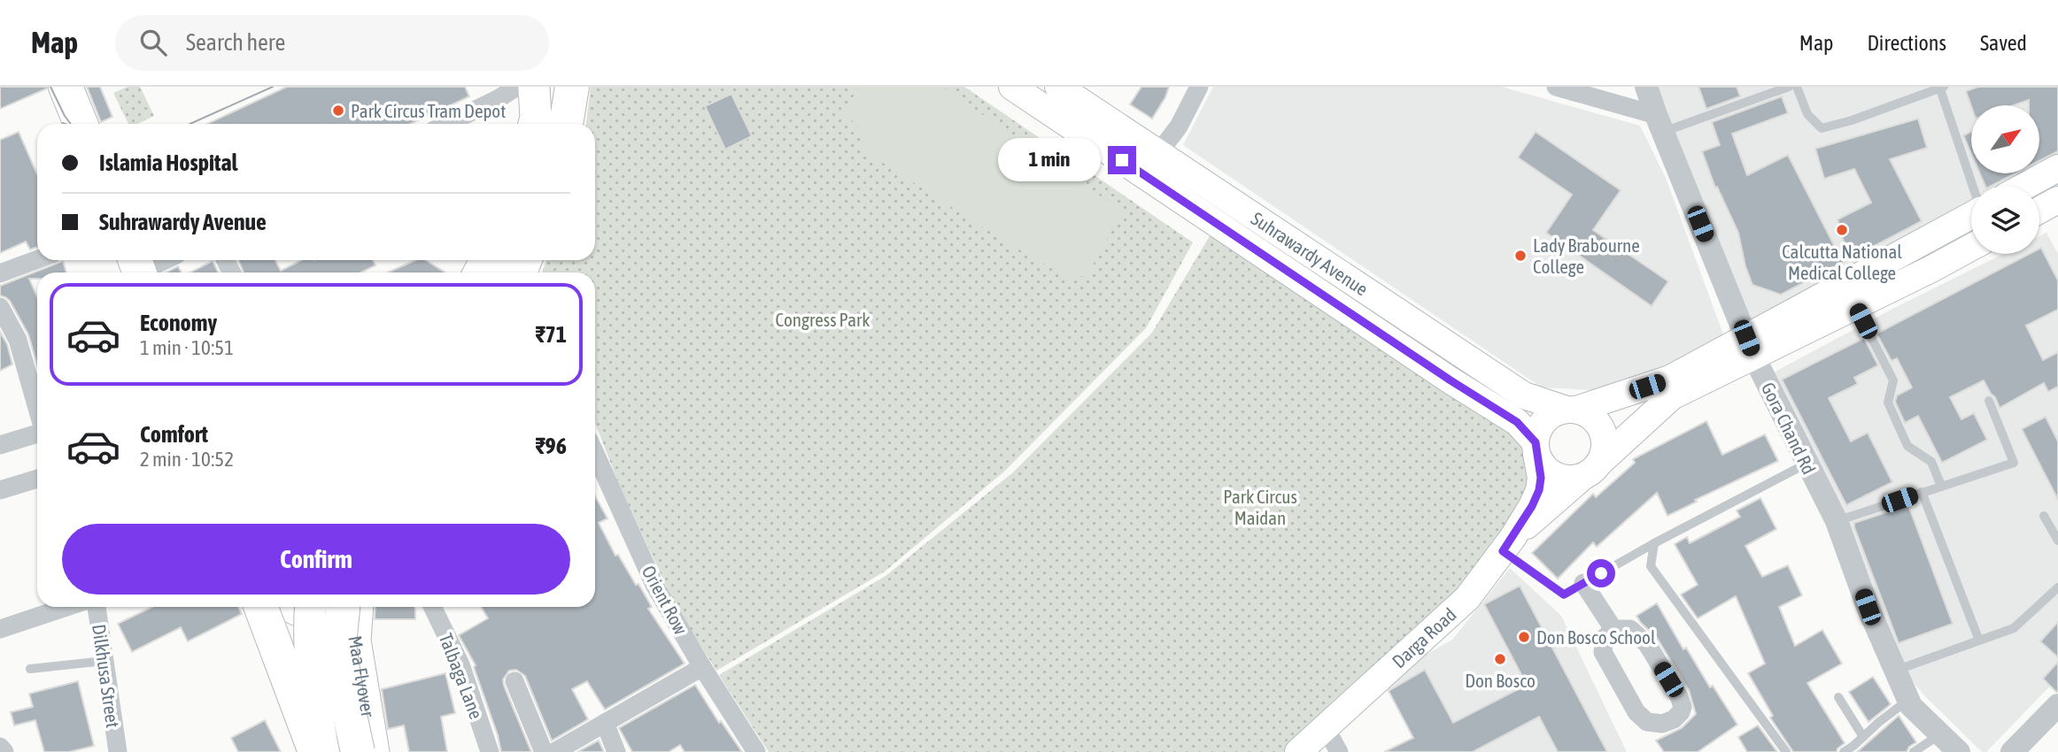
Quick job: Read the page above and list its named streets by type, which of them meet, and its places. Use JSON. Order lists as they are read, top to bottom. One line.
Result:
{"streets":{"highway":["Maa Flyover"],"main road":["Suhrawardy Avenue","Darga Road"],"street":["Gora Chand Rd","Orient Row","Dilkhusa Street","Talbaga Lane"]},"crossings":[["Suhrawardy Avenue","Darga Road"],["Gora Chand Rd","Darga Road"]],"parks":["Congress Park","Park Circus Maidan"],"places":["Park Circus Tram Depot","Calcutta National Medical College","Lady Brabourne College","Don Bosco School","Don Bosco"],"north":"top right","page":{"header":"Map","search":"Search here","nav":["Map","Directions","Saved"],"banner":["Islamia Hospital","Suhrawardy Avenue"],"bubble":"1 min","list":[{"name":"Economy","note":"1 min · 10:51","value":"₹71"},{"name":"Comfort","note":"2 min · 10:52","value":"₹96"}],"buttons":"Confirm"}}
